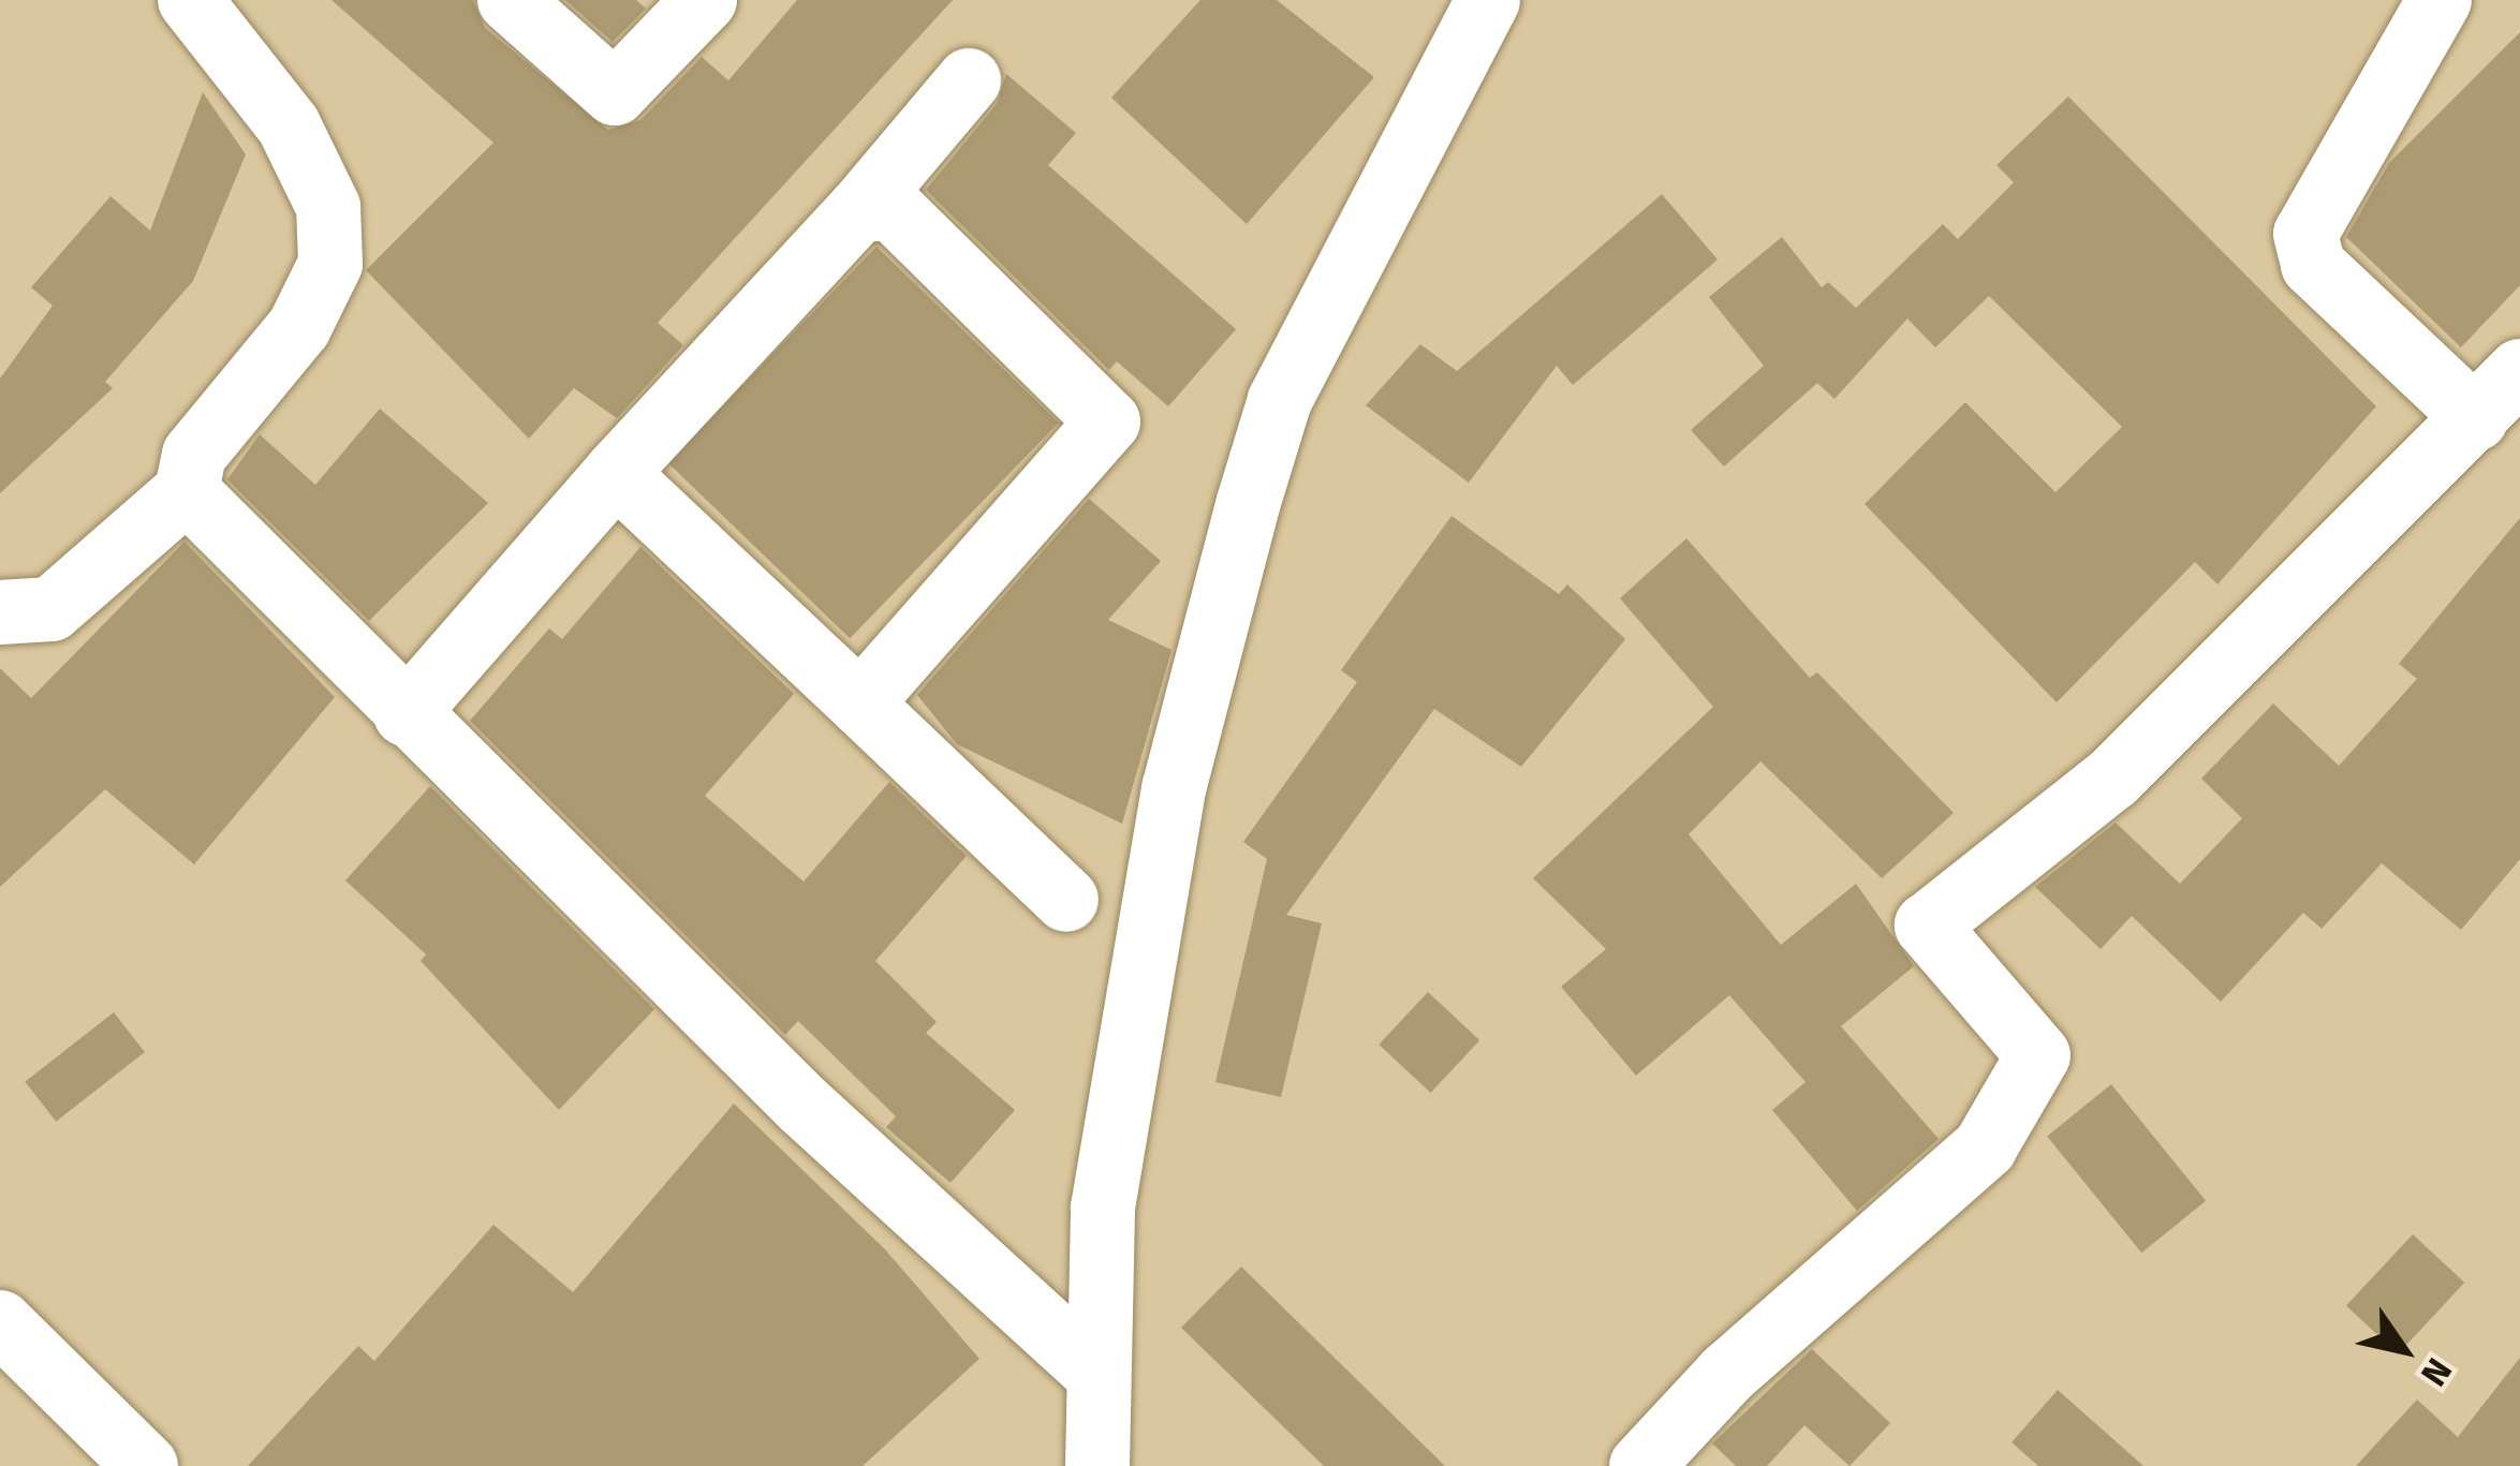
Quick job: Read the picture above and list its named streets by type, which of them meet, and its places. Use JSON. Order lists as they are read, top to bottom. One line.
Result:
{"north":"bottom right"}
